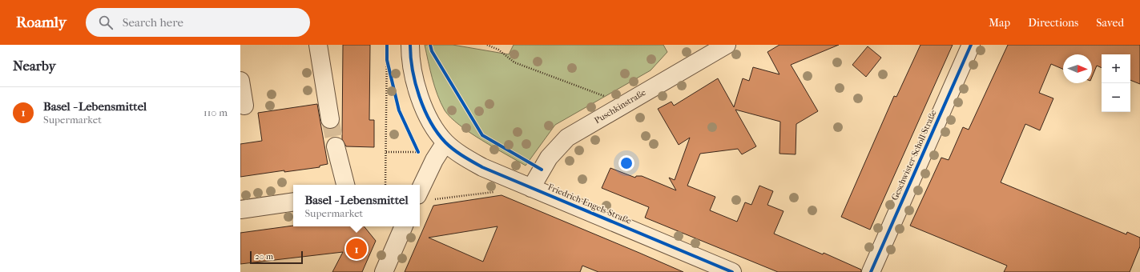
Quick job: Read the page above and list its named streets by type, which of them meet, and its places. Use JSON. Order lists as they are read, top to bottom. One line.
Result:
{"streets":{"street":["Puschkinstraße","Geschwister-Scholl-Straße","Friedrich-Engels-Straße"]},"crossings":[["Puschkinstraße","Friedrich-Engels-Straße"]],"scale_bar":"20 m","north":"right","page":{"header":"Roamly","search":"Search here","nav":["Map","Directions","Saved"],"heading":"Nearby","map_buttons":["+","−"],"list":[{"mark":"1","name":"Basel - Lebensmittel","note":"Supermarket","value":"110 m"}],"popup":["Basel - Lebensmittel","Supermarket"],"pins":"1","scale":"20 m"}}
